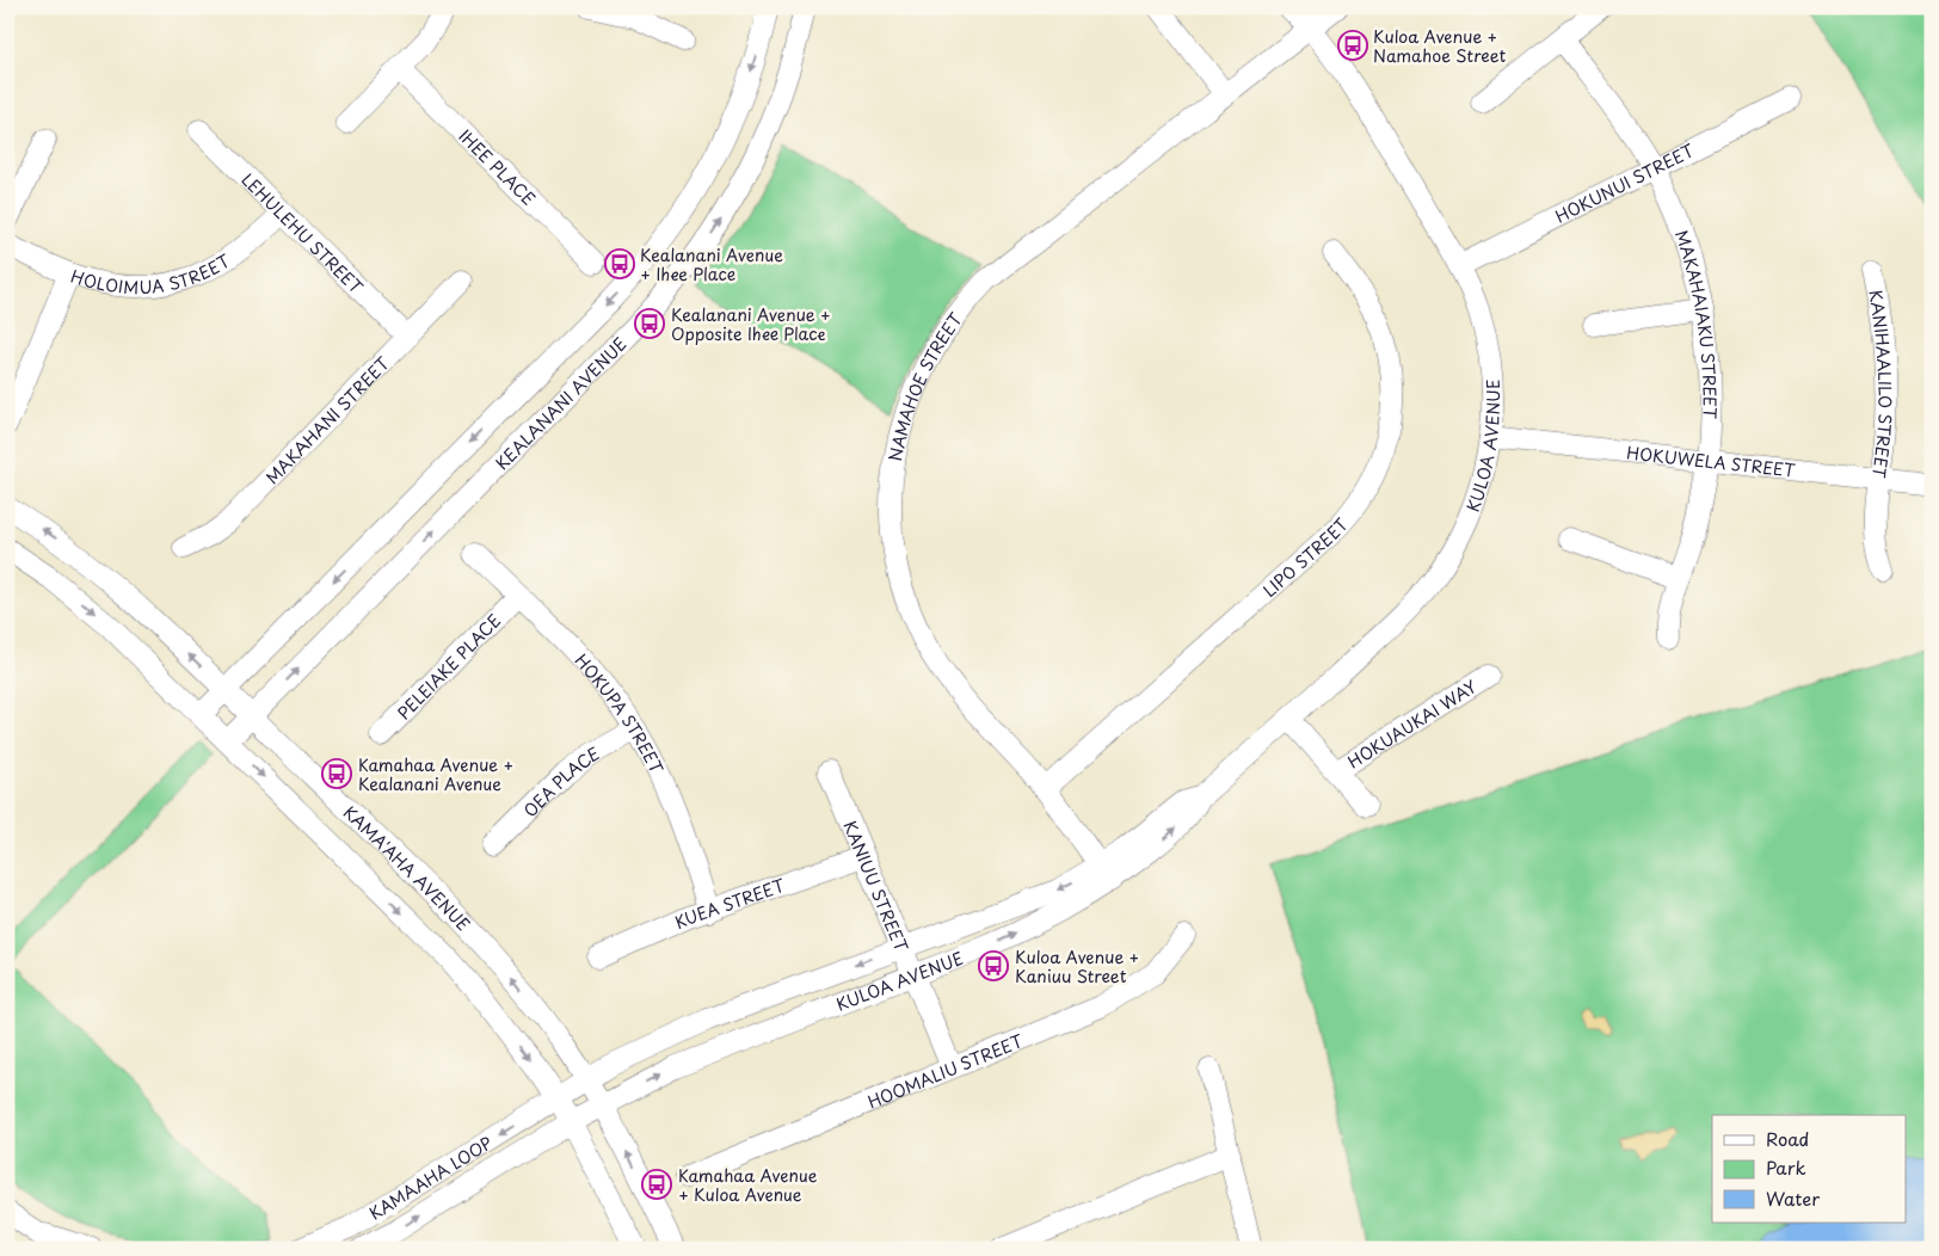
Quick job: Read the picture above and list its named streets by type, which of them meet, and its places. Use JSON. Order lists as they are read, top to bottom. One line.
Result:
{"streets":{"street":["IHEE PLACE","HOKUNUI STREET","LEHULEHU STREET","HOLOIMUA STREET","MAKAHAIAKU STREET","KANIHAALILO STREET","NAMAHOE STREET","KEALANANI AVENUE","MAKAHANI STREET","KULOA AVENUE","HOKUWELA STREET","LIPO STREET","PELEIAKE PLACE","HOKUPA STREET","HOKUAUKAI WAY","OEA PLACE","KAMA'AHA AVENUE","KANIUU STREET","KUEA STREET","HOOMALIU STREET","KAMAAHA LOOP"]},"crossings":[["HOKUNUI STREET","MAKAHAIAKU STREET"],["HOKUNUI STREET","KULOA AVENUE"],["LEHULEHU STREET","HOLOIMUA STREET"],["LEHULEHU STREET","MAKAHANI STREET"],["MAKAHAIAKU STREET","HOKUWELA STREET"],["KANIHAALILO STREET","HOKUWELA STREET"],["NAMAHOE STREET","KULOA AVENUE"],["NAMAHOE STREET","LIPO STREET"],["KEALANANI AVENUE","KAMA'AHA AVENUE"],["KULOA AVENUE","HOKUWELA STREET"],["KULOA AVENUE","KAMA'AHA AVENUE"],["KULOA AVENUE","KANIUU STREET"],["KULOA AVENUE","KAMAAHA LOOP"],["PELEIAKE PLACE","HOKUPA STREET"],["HOKUPA STREET","OEA PLACE"],["HOKUPA STREET","KUEA STREET"],["KAMA'AHA AVENUE","KAMAAHA LOOP"],["KANIUU STREET","KUEA STREET"],["KANIUU STREET","HOOMALIU STREET"]],"places":{"bus stop":["Kuloa Avenue + Namahoe Street","Kealanani Avenue + Ihee Place","Kealanani Avenue + Opposite Ihee Place","Kamahaa Avenue + Kealanani Avenue","Kuloa Avenue + Kaniuu Street","Kamahaa Avenue + Kuloa Avenue"]},"legend":["Road","Park","Water"]}
